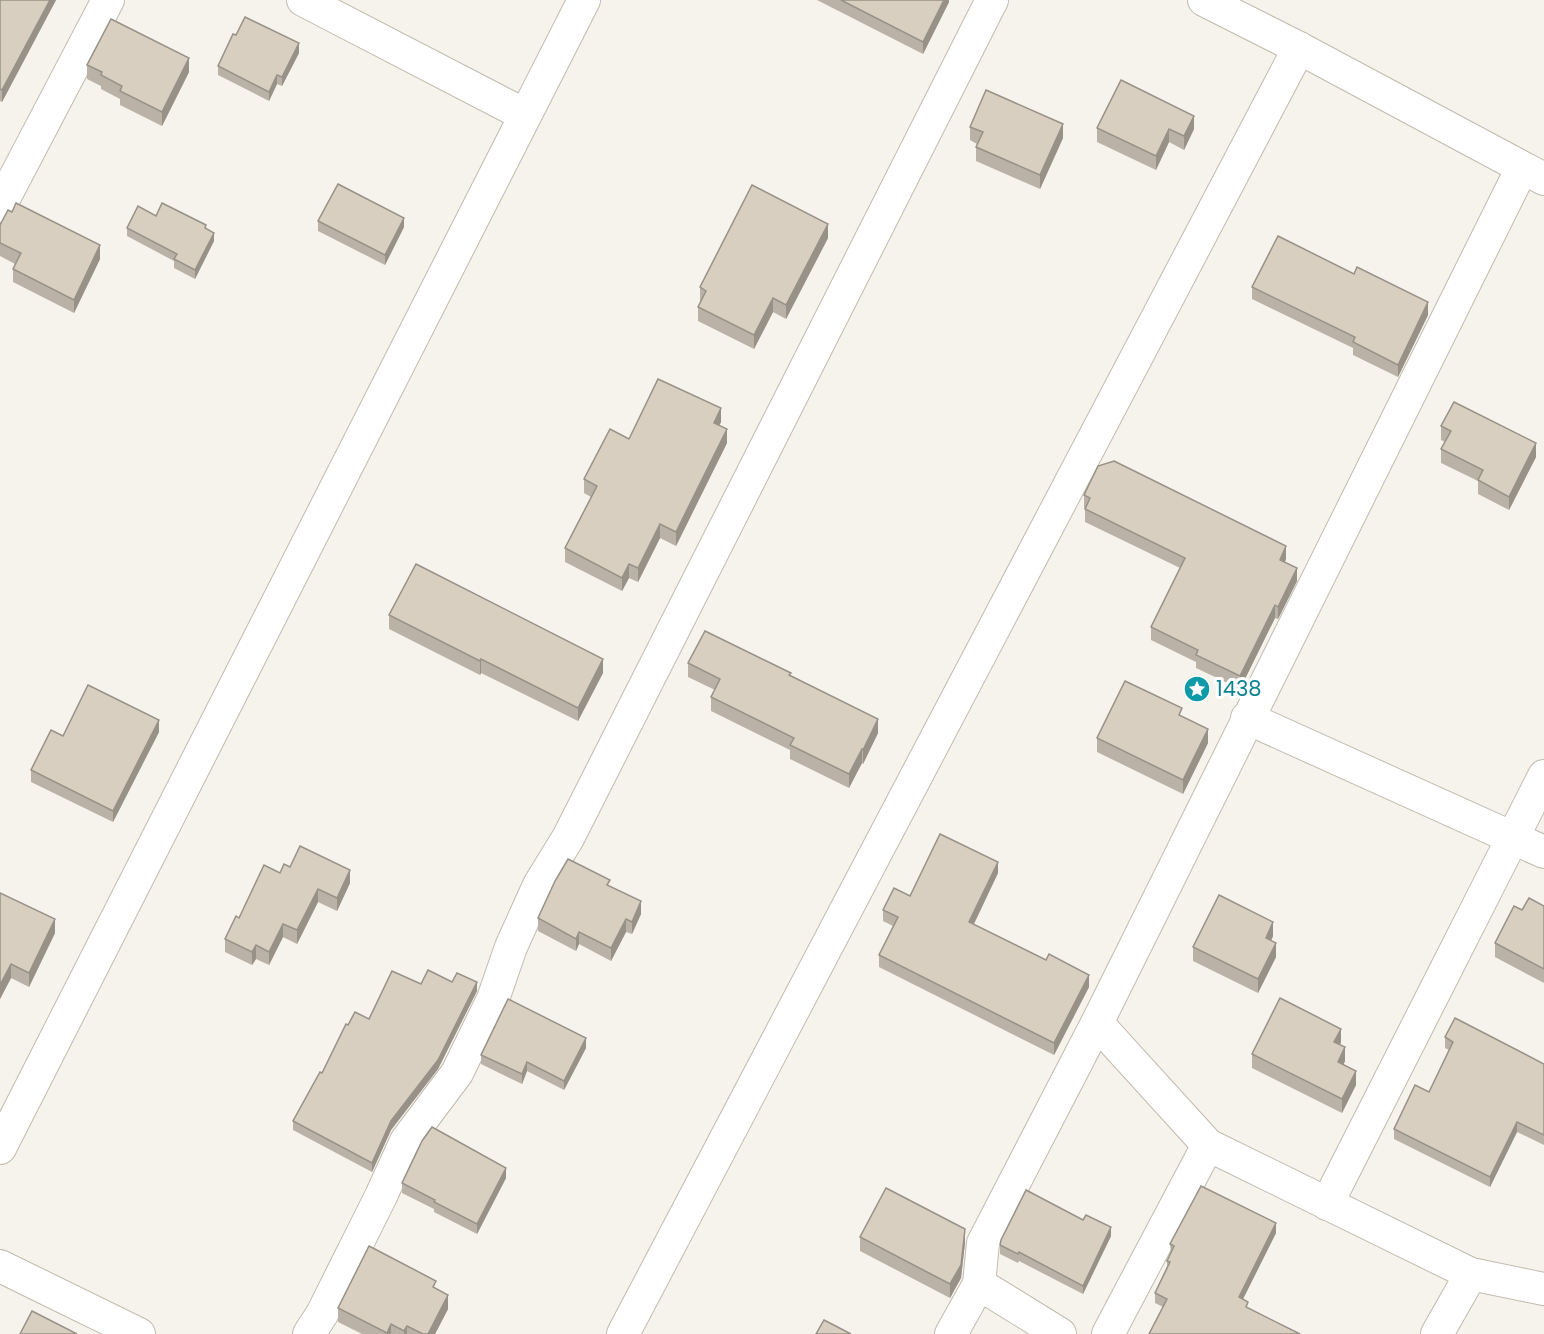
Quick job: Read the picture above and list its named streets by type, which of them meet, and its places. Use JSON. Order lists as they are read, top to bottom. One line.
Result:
{"places":{"place":["1438"]}}
